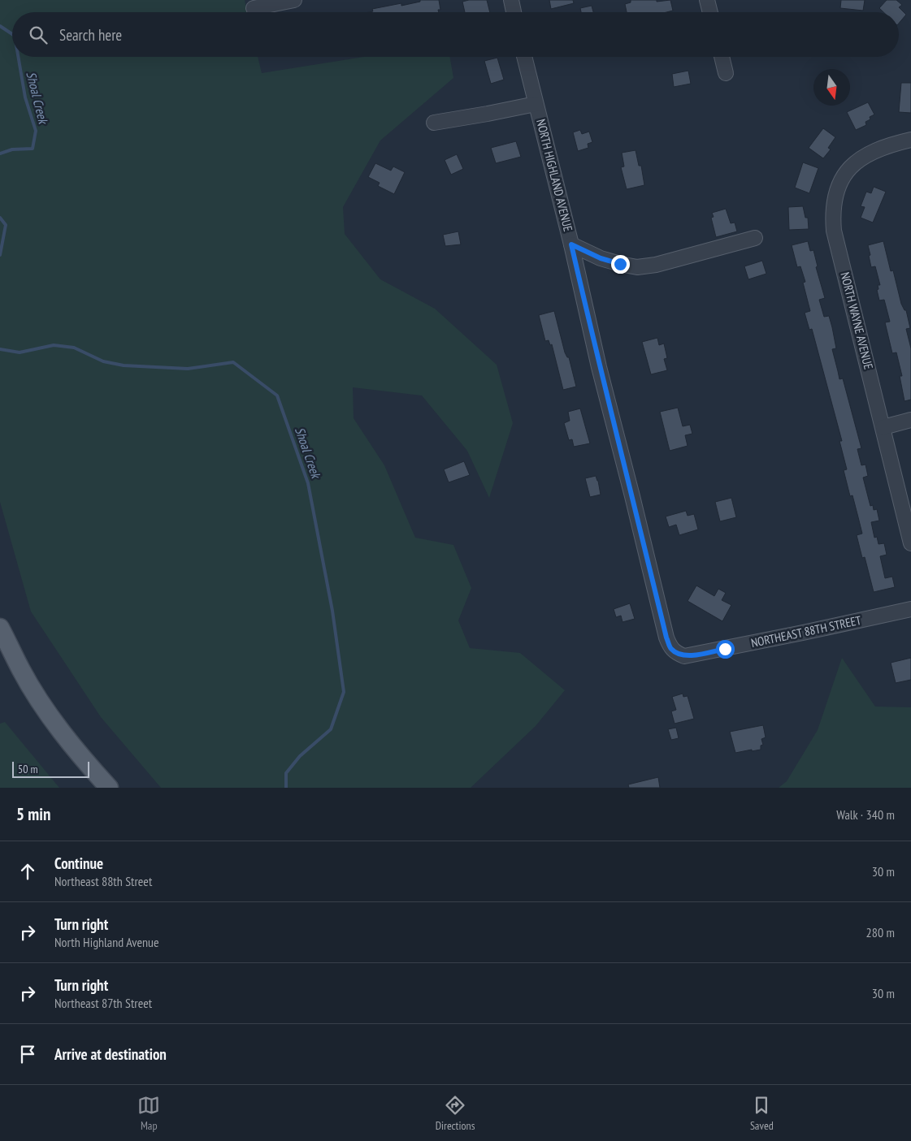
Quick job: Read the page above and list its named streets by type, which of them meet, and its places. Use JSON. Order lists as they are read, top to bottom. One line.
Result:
{"streets":{"street":["NORTH HIGHLAND AVENUE","NORTH WAYNE AVENUE","NORTHEAST 88TH STREET"]},"crossings":[["NORTH HIGHLAND AVENUE","NORTHEAST 88TH STREET"]],"water":["Shoal Creek"],"scale_bar":"50 m","north":"bottom","page":{"search":"Search here","scale":"50 m","heading":["5 min","Walk · 340 m"],"list":[["Continue","Northeast 88th Street","30 m"],["Turn right","North Highland Avenue","280 m"],["Turn right","Northeast 87th Street","30 m"],"Arrive at destination"],"nav":["Map","Directions","Saved"]}}
